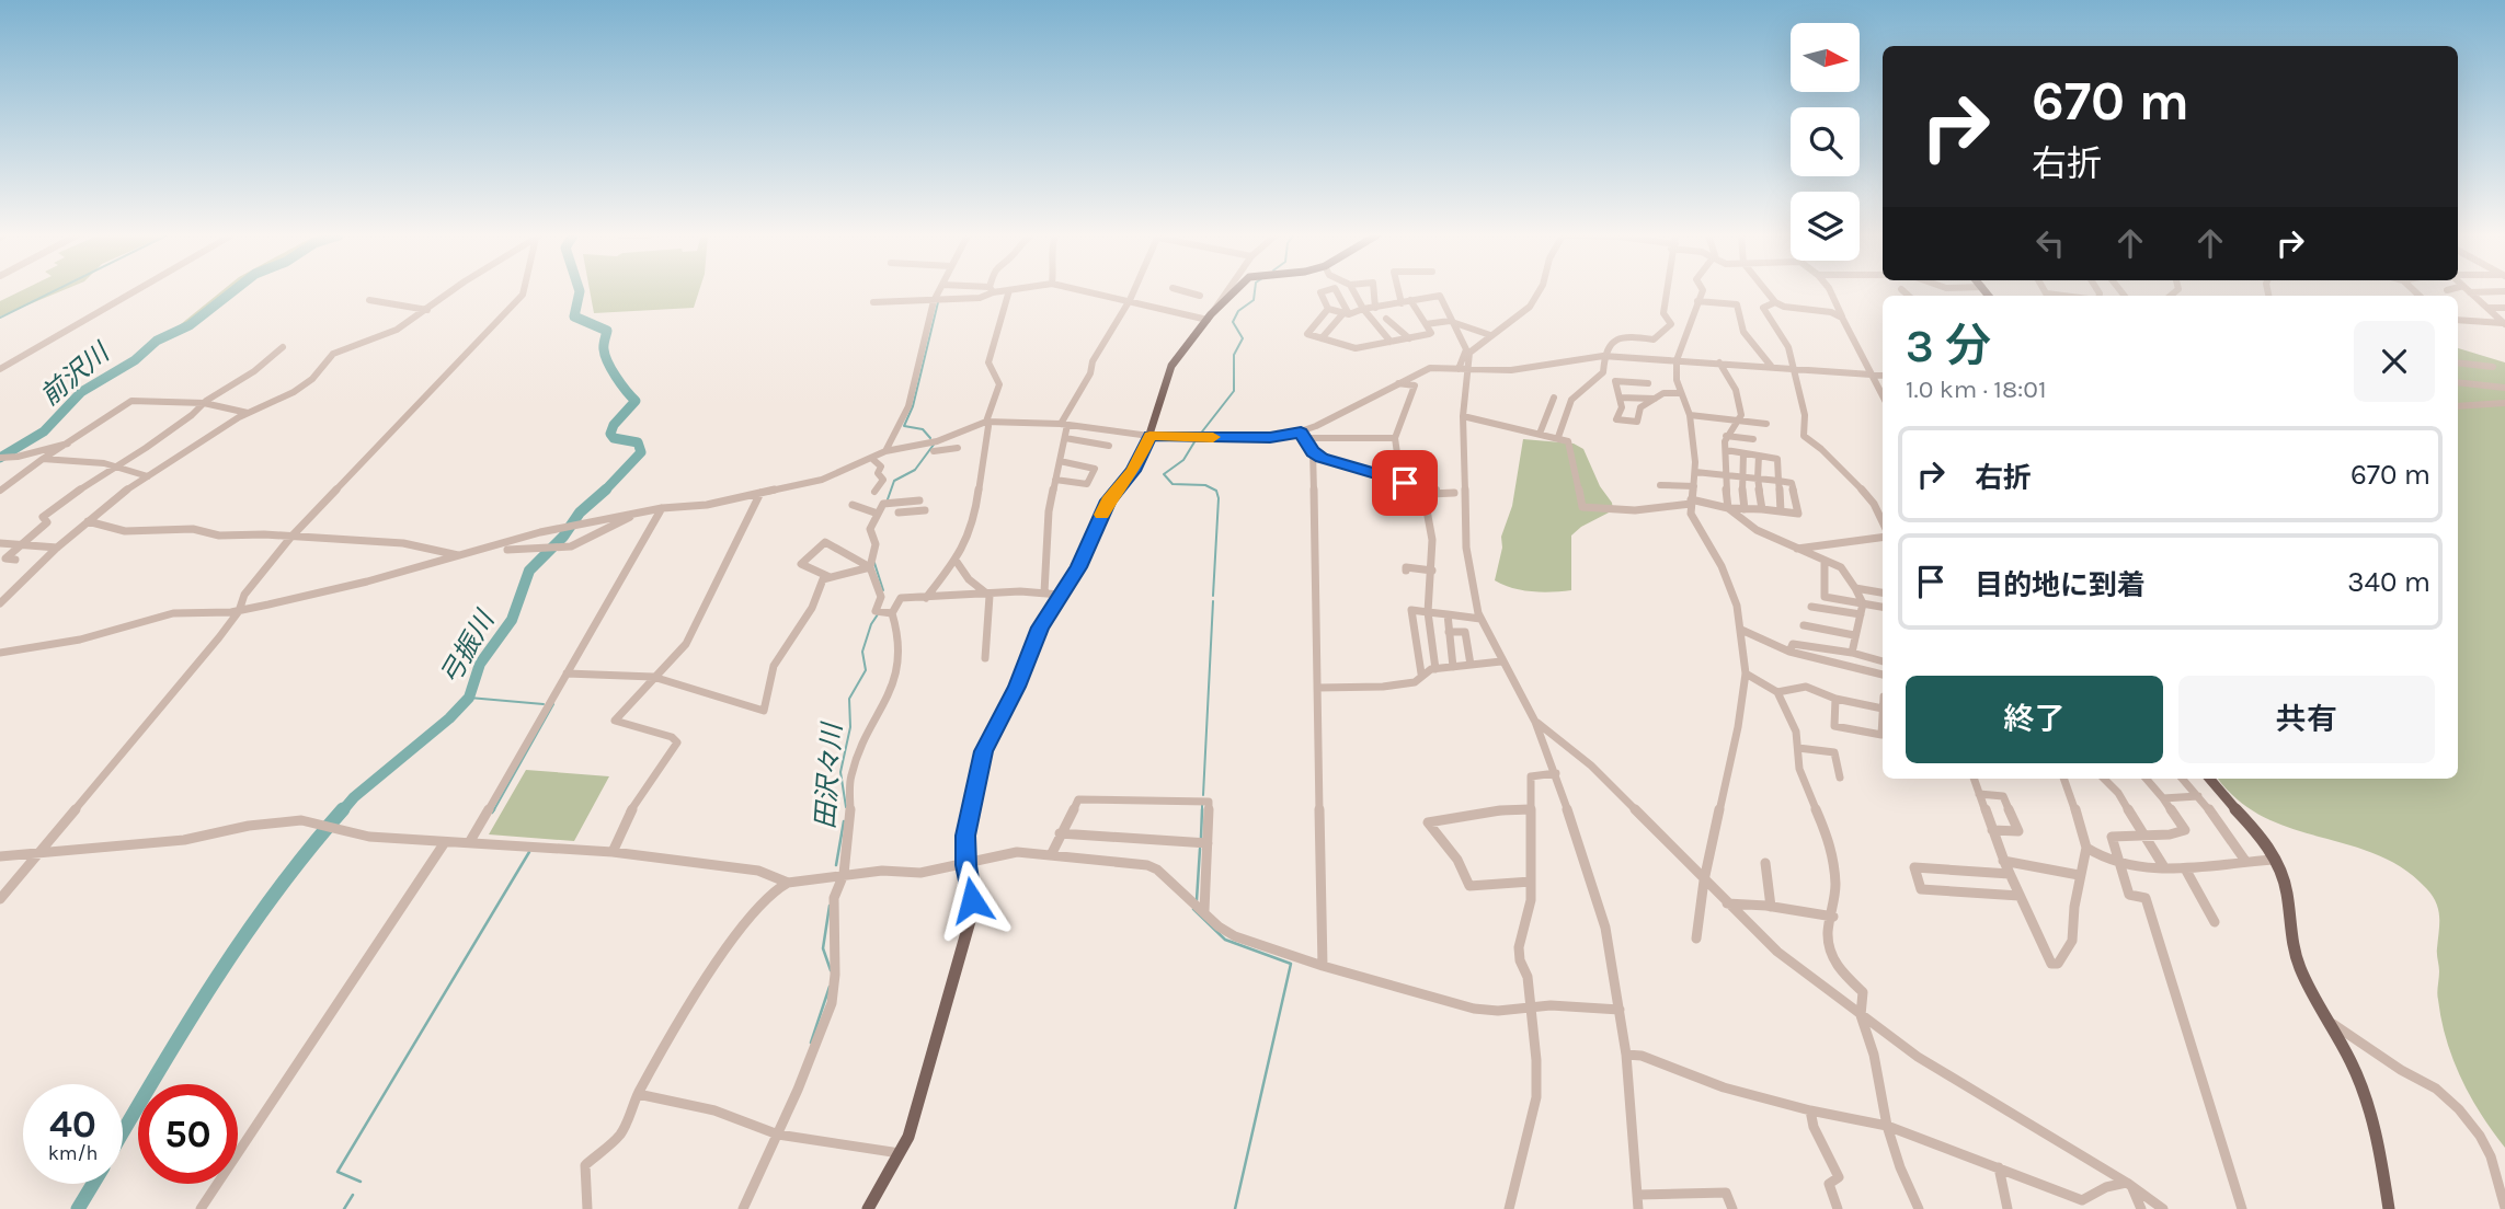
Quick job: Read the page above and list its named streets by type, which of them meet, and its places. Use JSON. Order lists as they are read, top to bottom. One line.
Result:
{"water":["前沢川","弓振川","田沢々川"],"north":"right","page":{"turn":["670 m","右折"],"heading":["3 分","1.0 km · 18:01"],"list":[{"name":"右折","value":"670 m"},{"name":"目的地に到着","value":"340 m"}],"buttons":["終了","共有"],"speed":"40 km/h","limit":"50"}}
